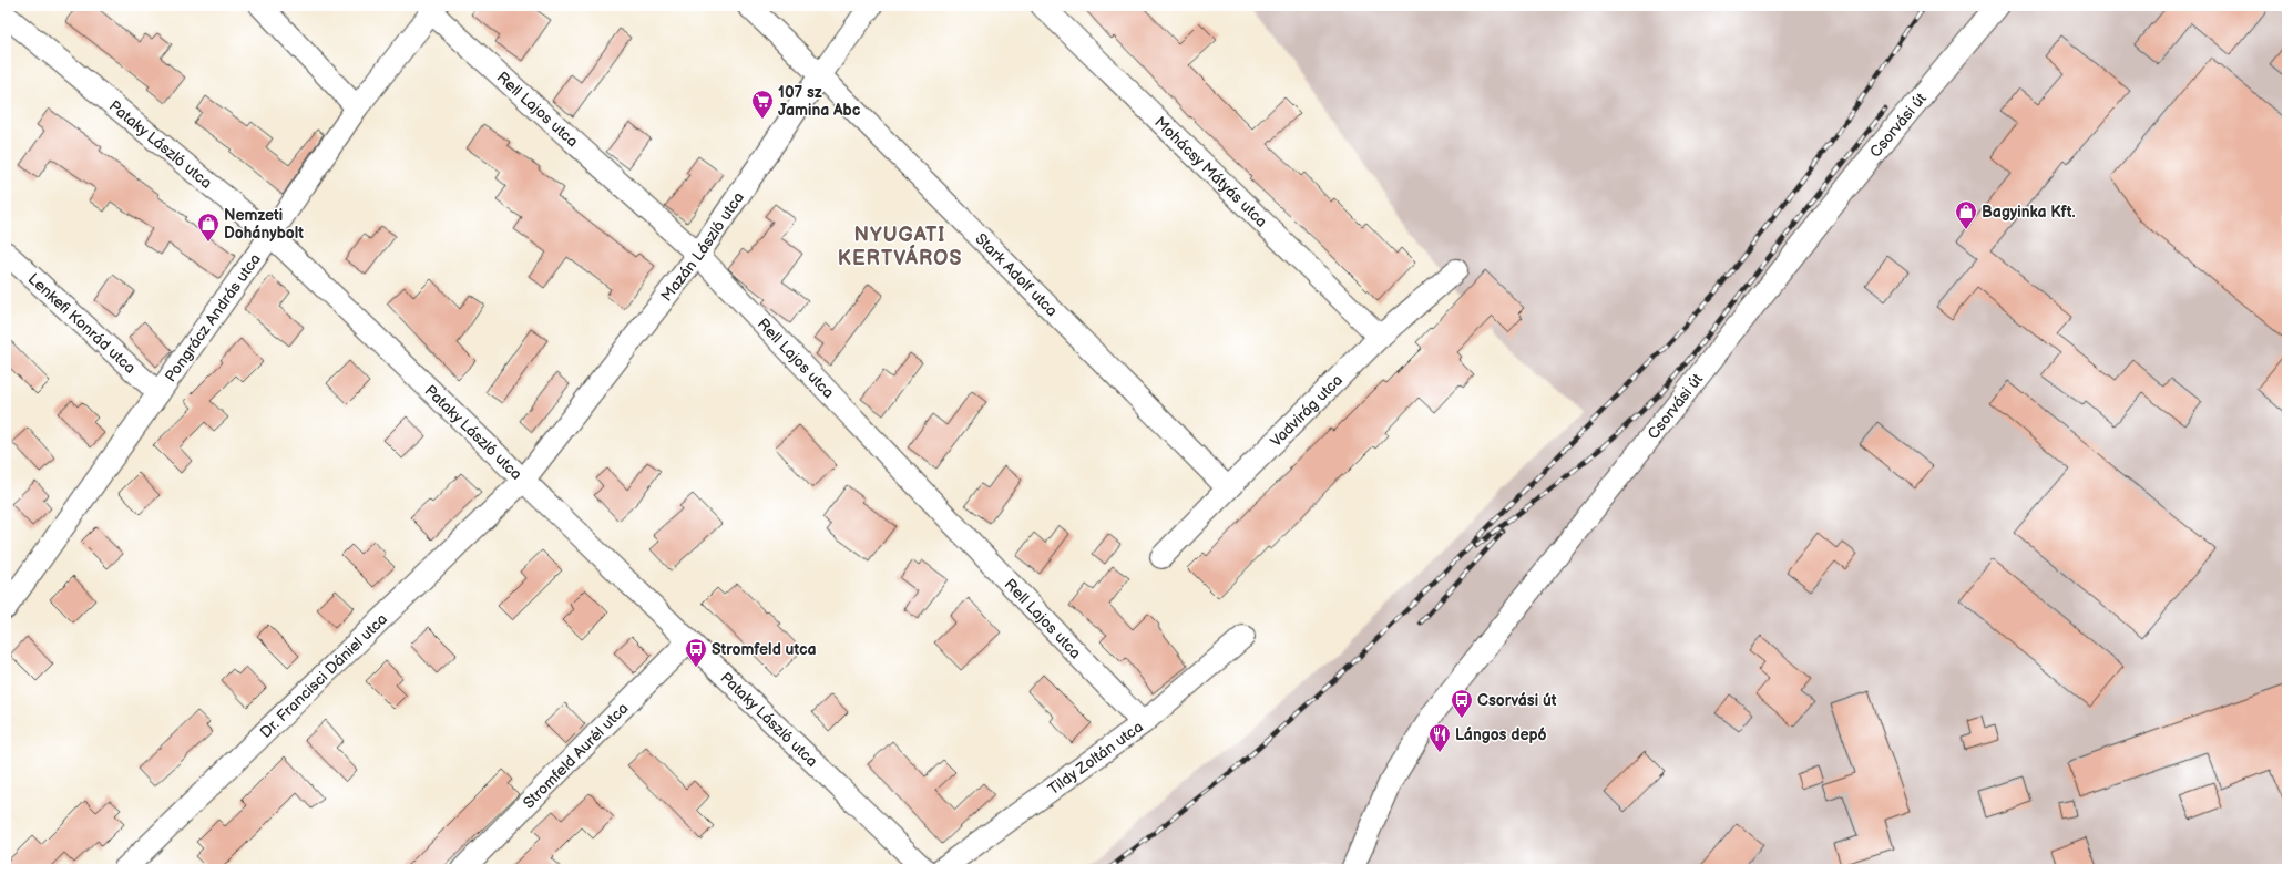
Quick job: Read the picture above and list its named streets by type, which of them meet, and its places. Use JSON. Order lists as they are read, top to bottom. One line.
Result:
{"streets":{"street":["Rell Lajos utca","Csorvási út","Pataky László utca","Mohácsy Mátyás utca","Mazán László utca","Stark Adolf utca","Pongrácz András utca","Lenkefi Konrád utca","Vadvirág utca","Dr. Francisci Dániel utca","Stromfeld Aurél utca","Tildy Zoltán utca"]},"crossings":[["Rell Lajos utca","Mazán László utca"],["Rell Lajos utca","Pongrácz András utca"],["Rell Lajos utca","Tildy Zoltán utca"],["Pataky László utca","Mazán László utca"],["Pataky László utca","Pongrácz András utca"],["Pataky László utca","Dr. Francisci Dániel utca"],["Pataky László utca","Stromfeld Aurél utca"],["Mohácsy Mátyás utca","Vadvirág utca"],["Mazán László utca","Stark Adolf utca"],["Mazán László utca","Dr. Francisci Dániel utca"],["Stark Adolf utca","Vadvirág utca"],["Pongrácz András utca","Lenkefi Konrád utca"]],"districts":["NYUGATI KERTVÁROS"],"places":{"supermarket":["107 sz Jamina Abc"],"shop":["Bagyinka Kft.","Nemzeti Dohánybolt"],"bus stop":["Stromfeld utca","Csorvási út"],"restaurant":["Lángos depó"]}}
